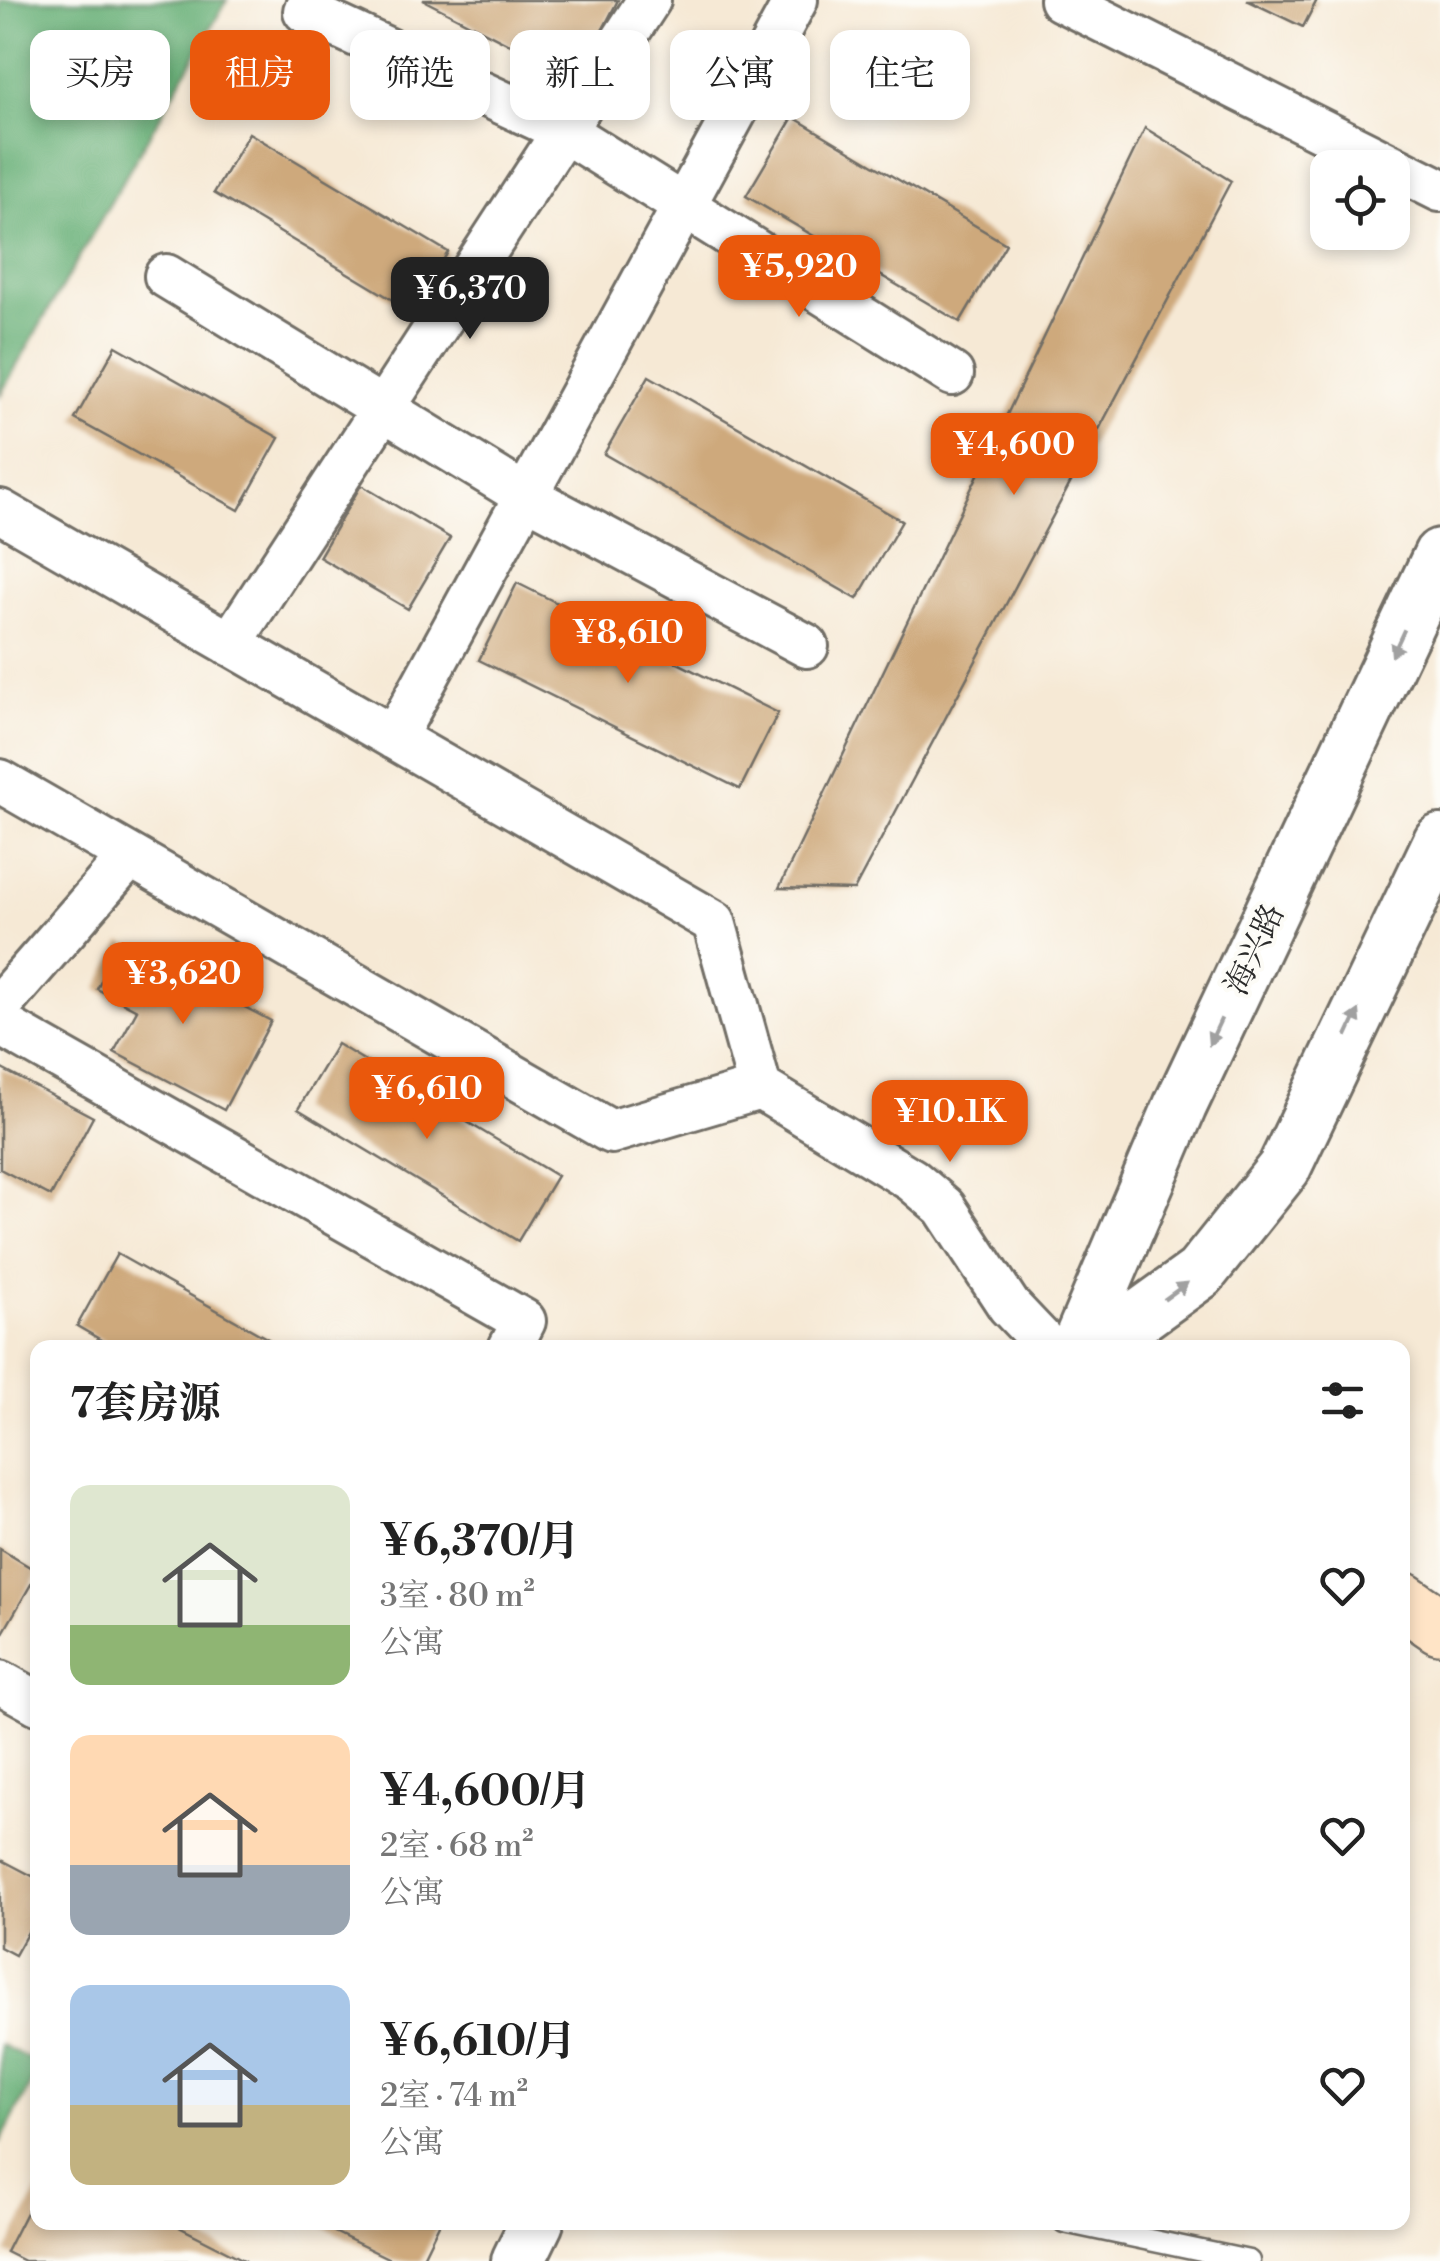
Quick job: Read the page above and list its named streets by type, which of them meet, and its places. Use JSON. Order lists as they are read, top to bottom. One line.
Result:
{"streets":{"street":["海兴路"]},"page":{"chip":["买房","租房","筛选","新上","公寓","住宅"],"price":["¥5,920","¥6,370","¥4,600","¥8,610","¥3,620","¥6,610","¥10.1K"],"heading":"7套房源","list":[{"name":"¥6,370/月","note":"3室 · 80 m² · 公寓"},{"name":"¥4,600/月","note":"2室 · 68 m² · 公寓"},{"name":"¥6,610/月","note":"2室 · 74 m² · 公寓"}]}}
